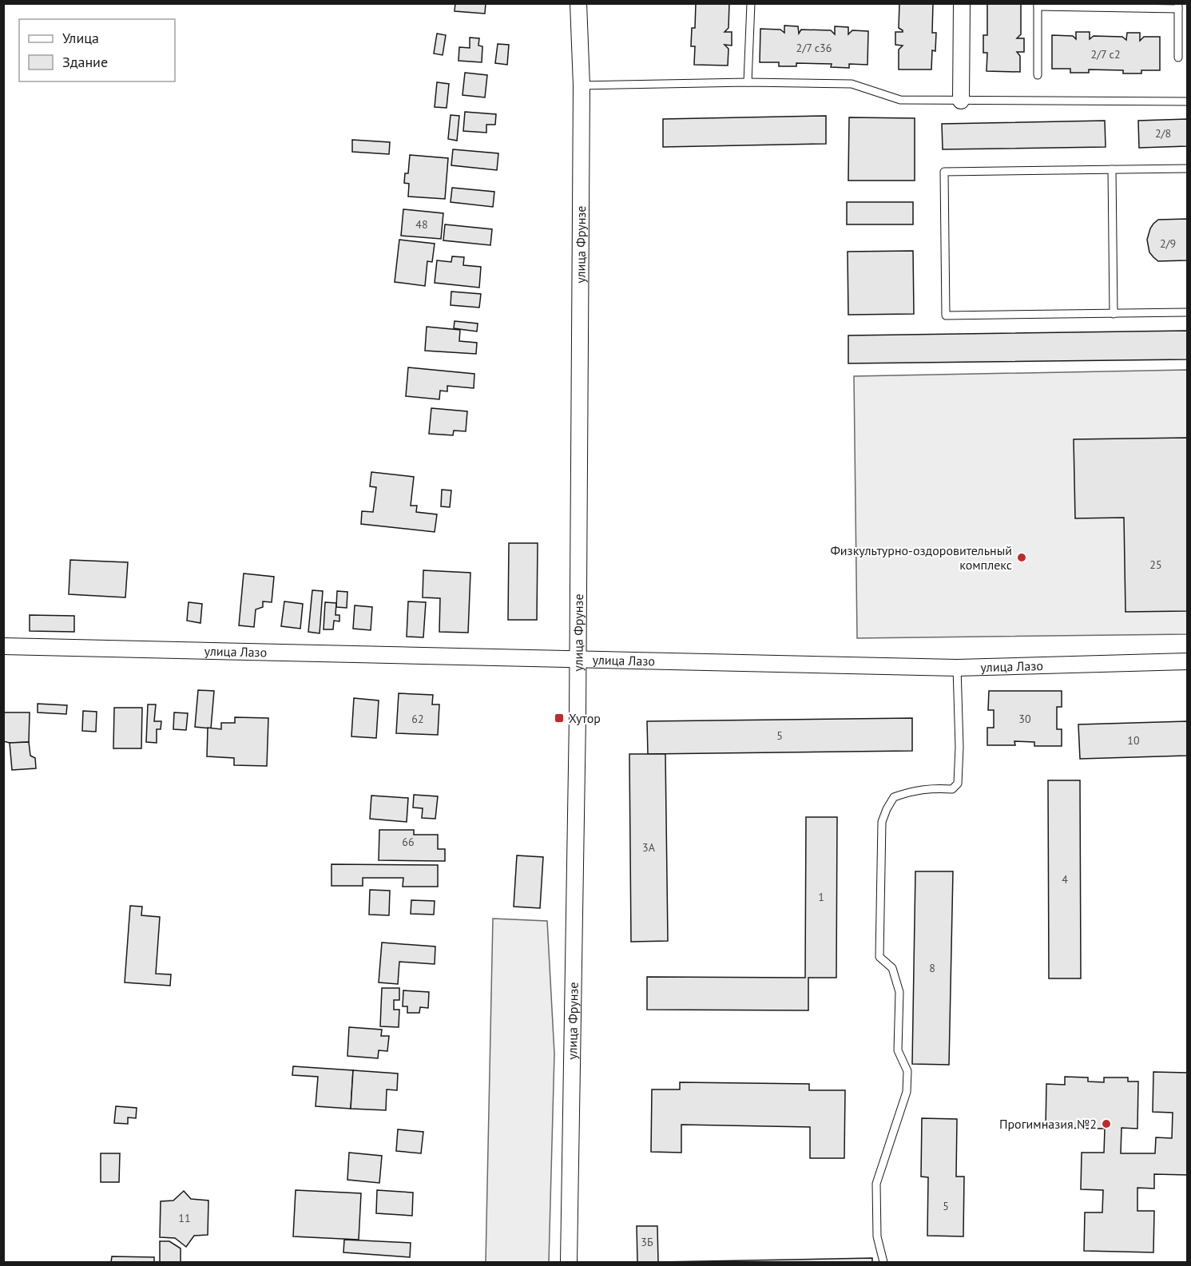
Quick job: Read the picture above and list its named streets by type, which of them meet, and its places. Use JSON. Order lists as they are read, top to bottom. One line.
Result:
{"streets":{"street":["улица Фрунзе","улица Лазо"]},"crossings":[["улица Фрунзе","улица Лазо"]],"places":{"other":["Физкультурно-оздоровительный комплекс","Прогимназия №2"],"transit":["Хутор"]},"house_numbers":["2/7 с36","2/7 с2","2/8","48","2/9","25","62","30","5","10","66","3А","4","1","8","5","11","3Б"],"legend":["Улица","Здание"]}
